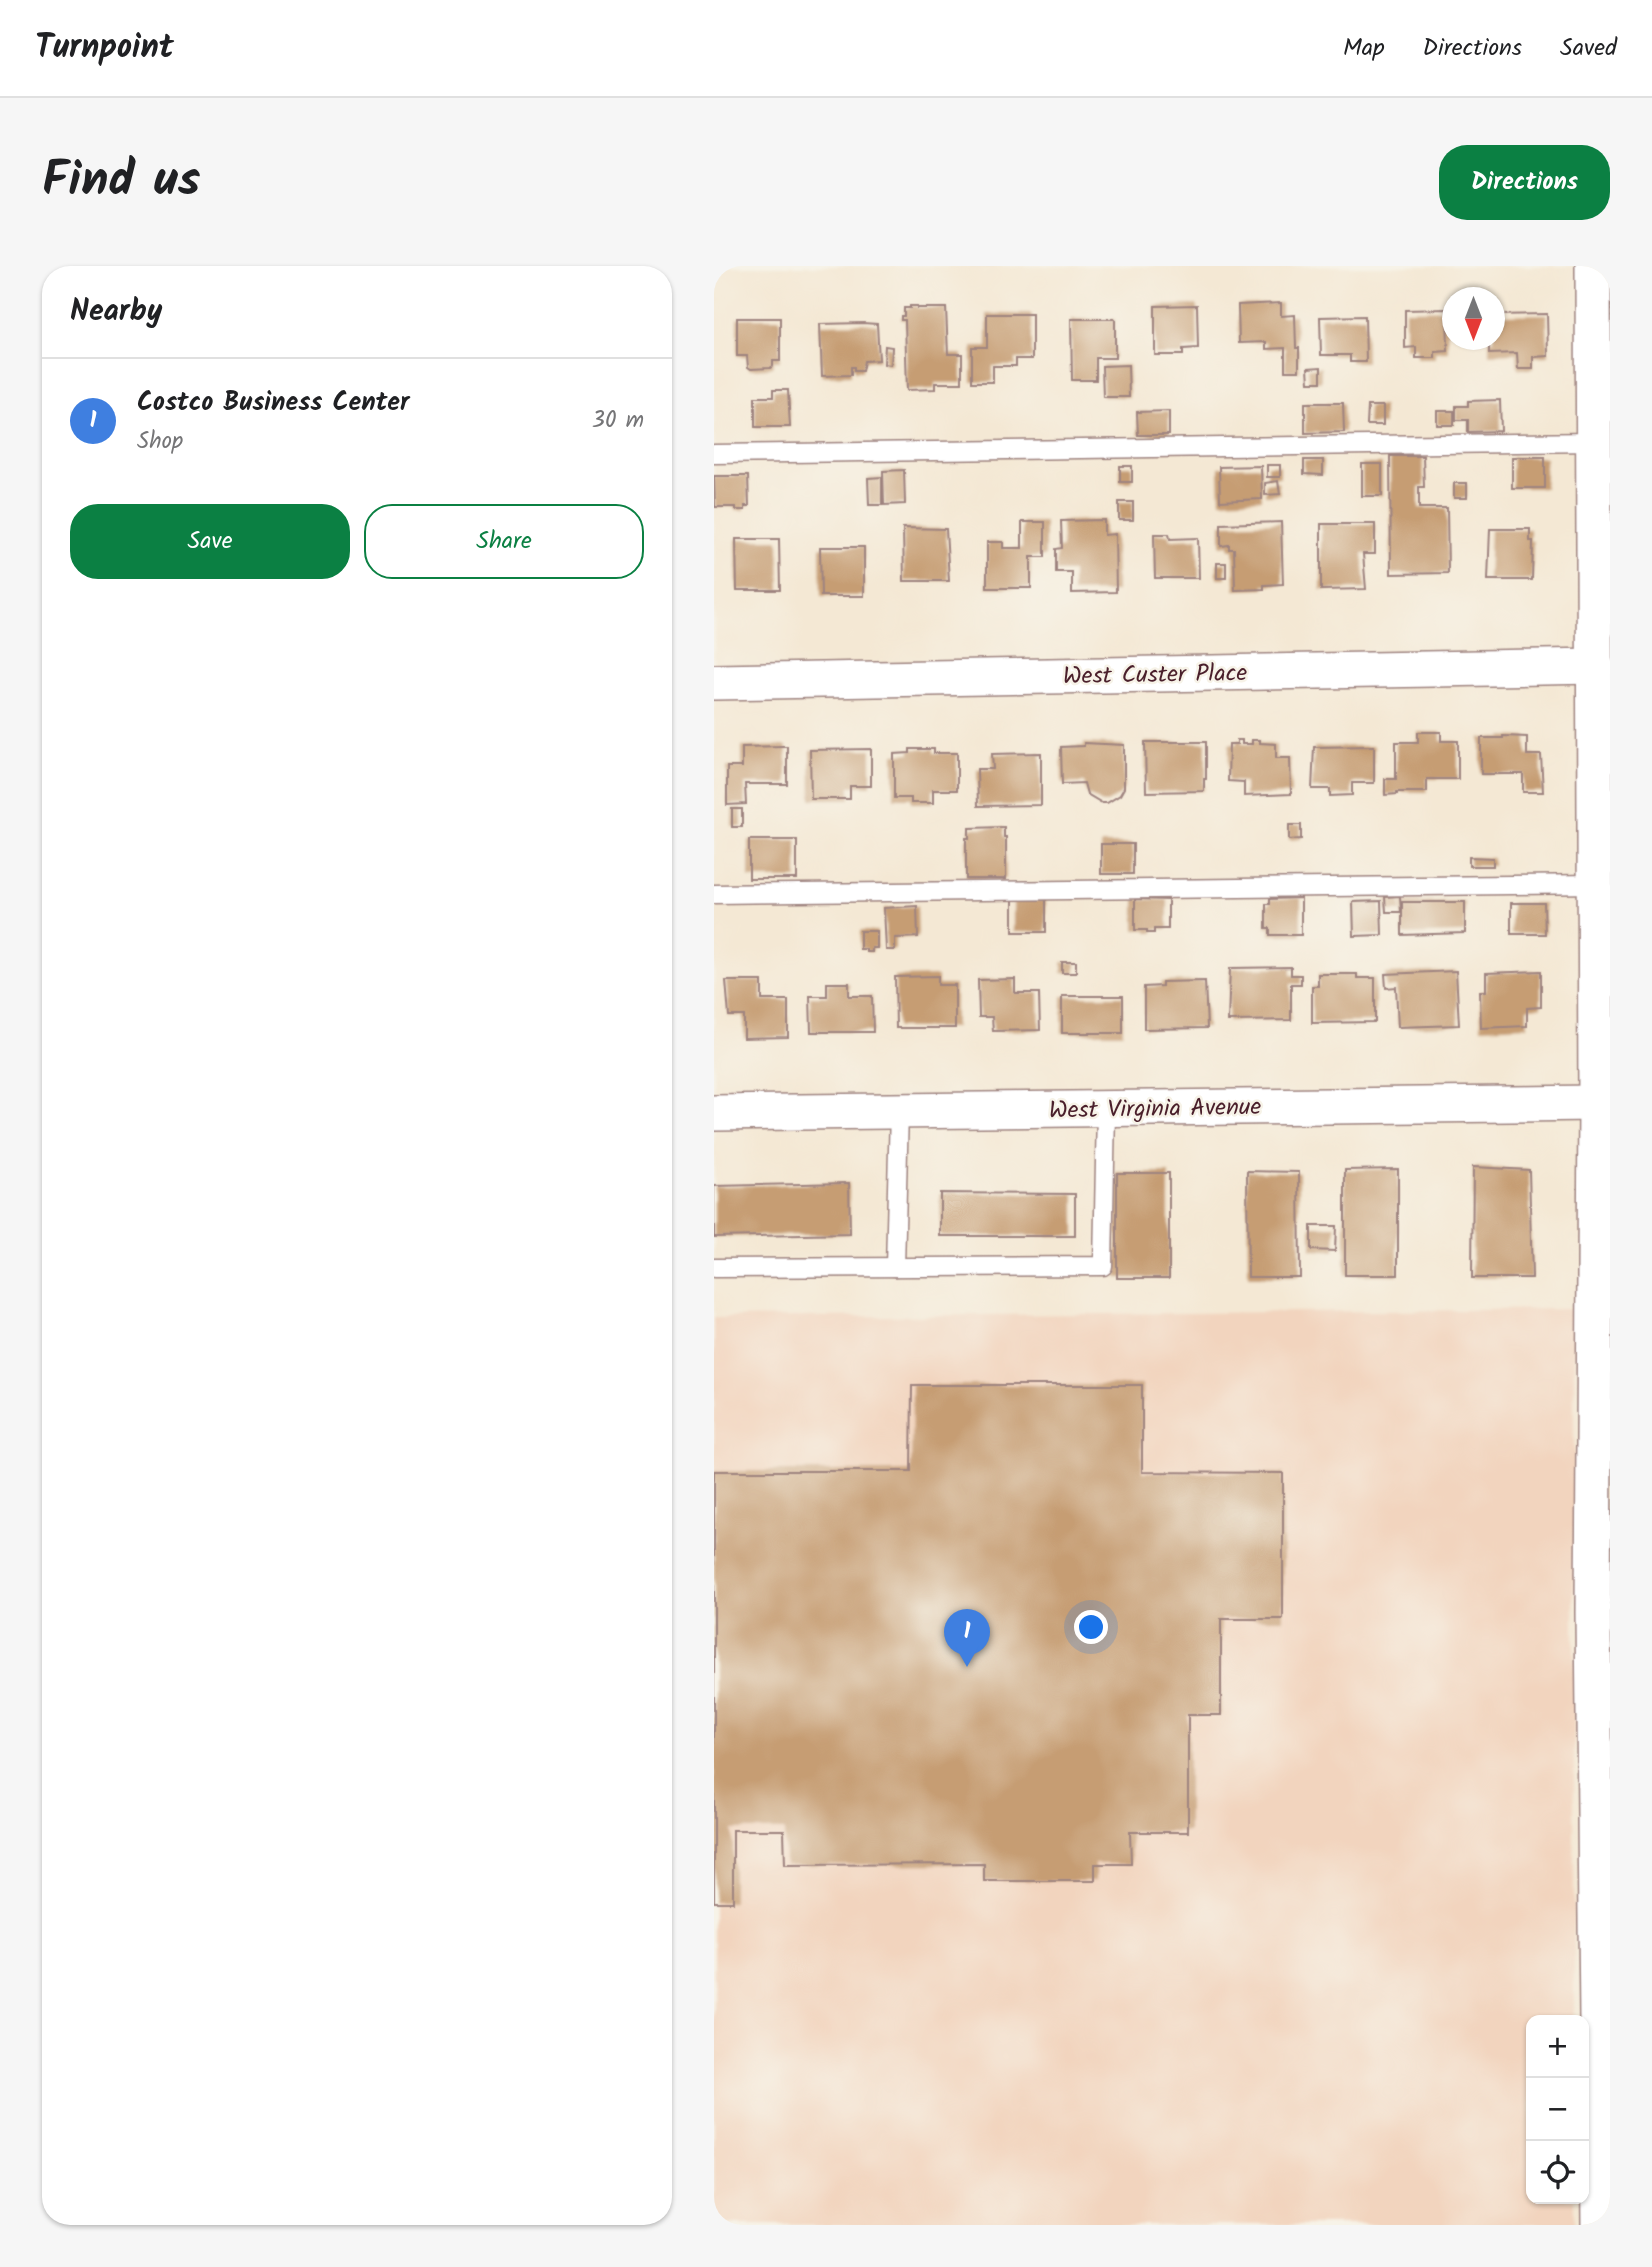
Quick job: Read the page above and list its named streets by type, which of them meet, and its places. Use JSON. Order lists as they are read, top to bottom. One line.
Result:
{"streets":{"street":["West Custer Place","West Virginia Avenue"]},"north":"bottom","page":{"header":"Turnpoint","nav":["Map","Directions","Saved"],"title":"Find us","buttons":["Directions",["Save","Share"]],"heading":"Nearby","list":[{"mark":"1","name":"Costco Business Center","note":"Shop","value":"30 m"}],"pins":"1","map_buttons":["+","−"]}}
